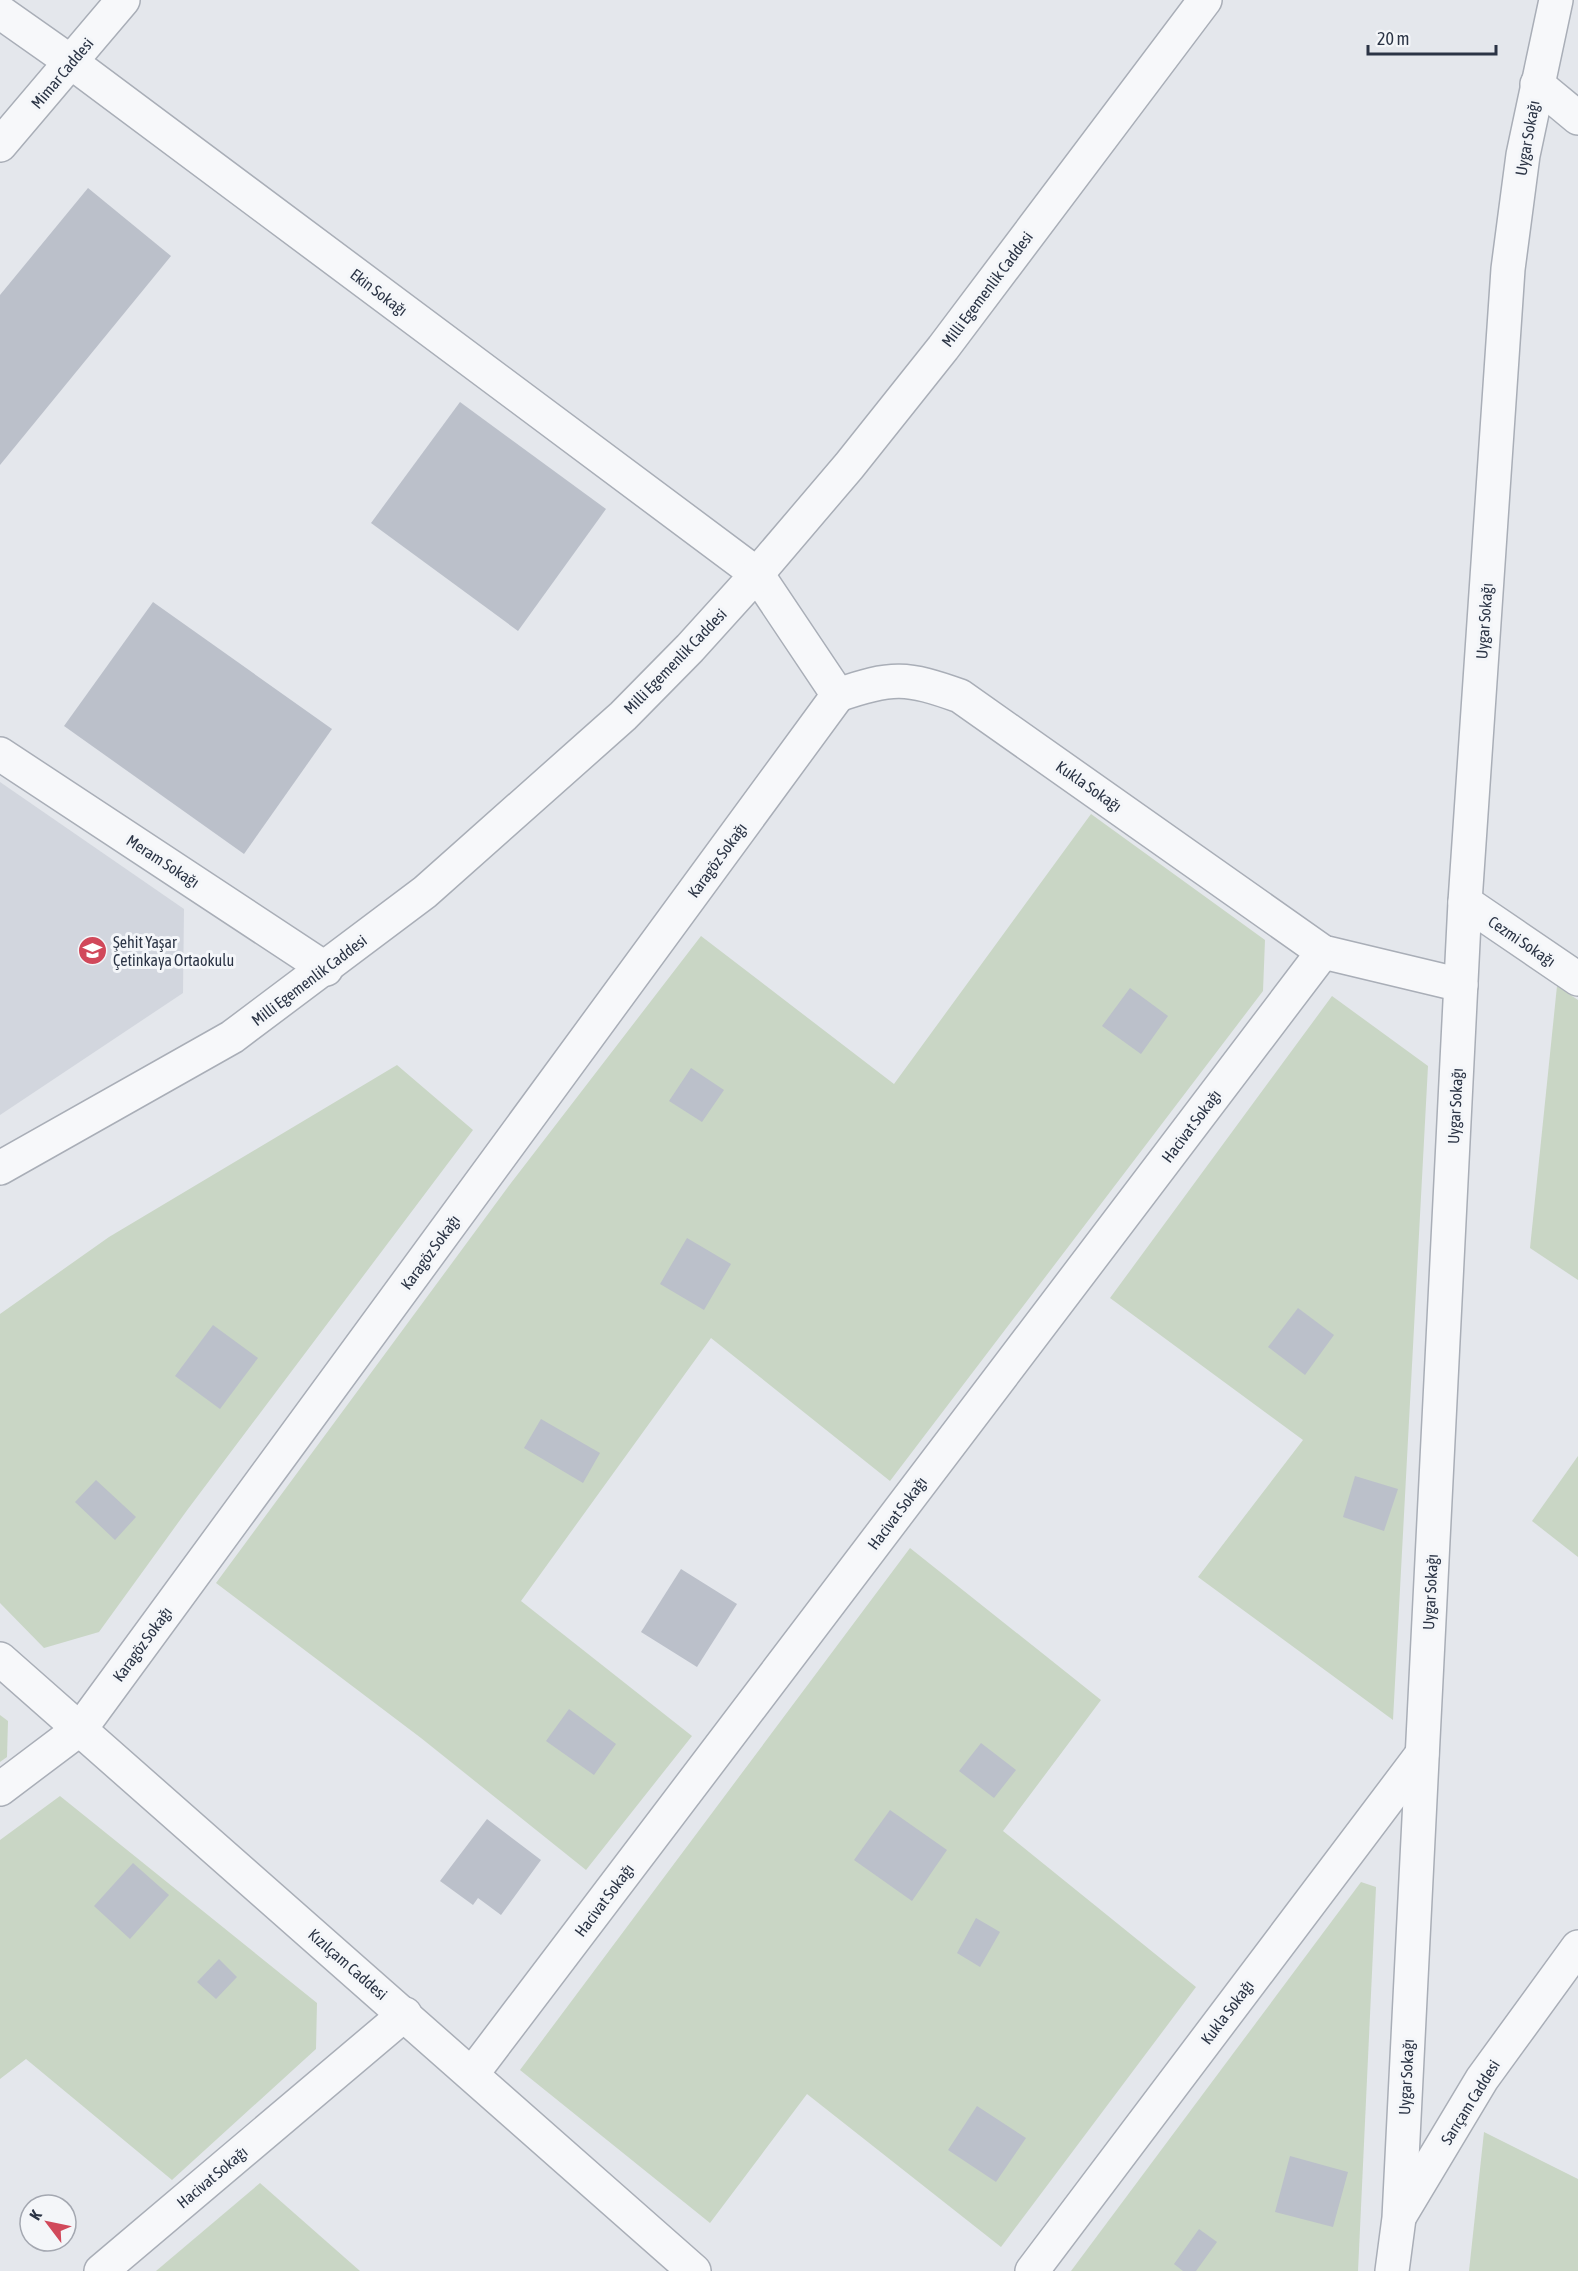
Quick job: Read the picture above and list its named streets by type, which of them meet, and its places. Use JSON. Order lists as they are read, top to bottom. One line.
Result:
{"streets":{"street":["Mimar Caddesi","Uygar Sokağı","Milli Egemenlik Caddesi","Ekin Sokağı","Kukla Sokağı","Karagöz Sokağı","Meram Sokağı","Cezmi Sokağı","Hacivat Sokağı","Kızılçam Caddesi","Sarıçam Caddesi"]},"crossings":[["Mimar Caddesi","Ekin Sokağı"],["Uygar Sokağı","Kukla Sokağı"],["Uygar Sokağı","Cezmi Sokağı"],["Uygar Sokağı","Sarıçam Caddesi"],["Milli Egemenlik Caddesi","Ekin Sokağı"],["Milli Egemenlik Caddesi","Meram Sokağı"],["Kukla Sokağı","Karagöz Sokağı"],["Kukla Sokağı","Hacivat Sokağı"],["Karagöz Sokağı","Kızılçam Caddesi"],["Hacivat Sokağı","Kızılçam Caddesi"]],"places":{"school or university":["Şehit Yaşar Çetinkaya Ortaokulu"]},"scale_bar":"20 m","north":"top left"}
